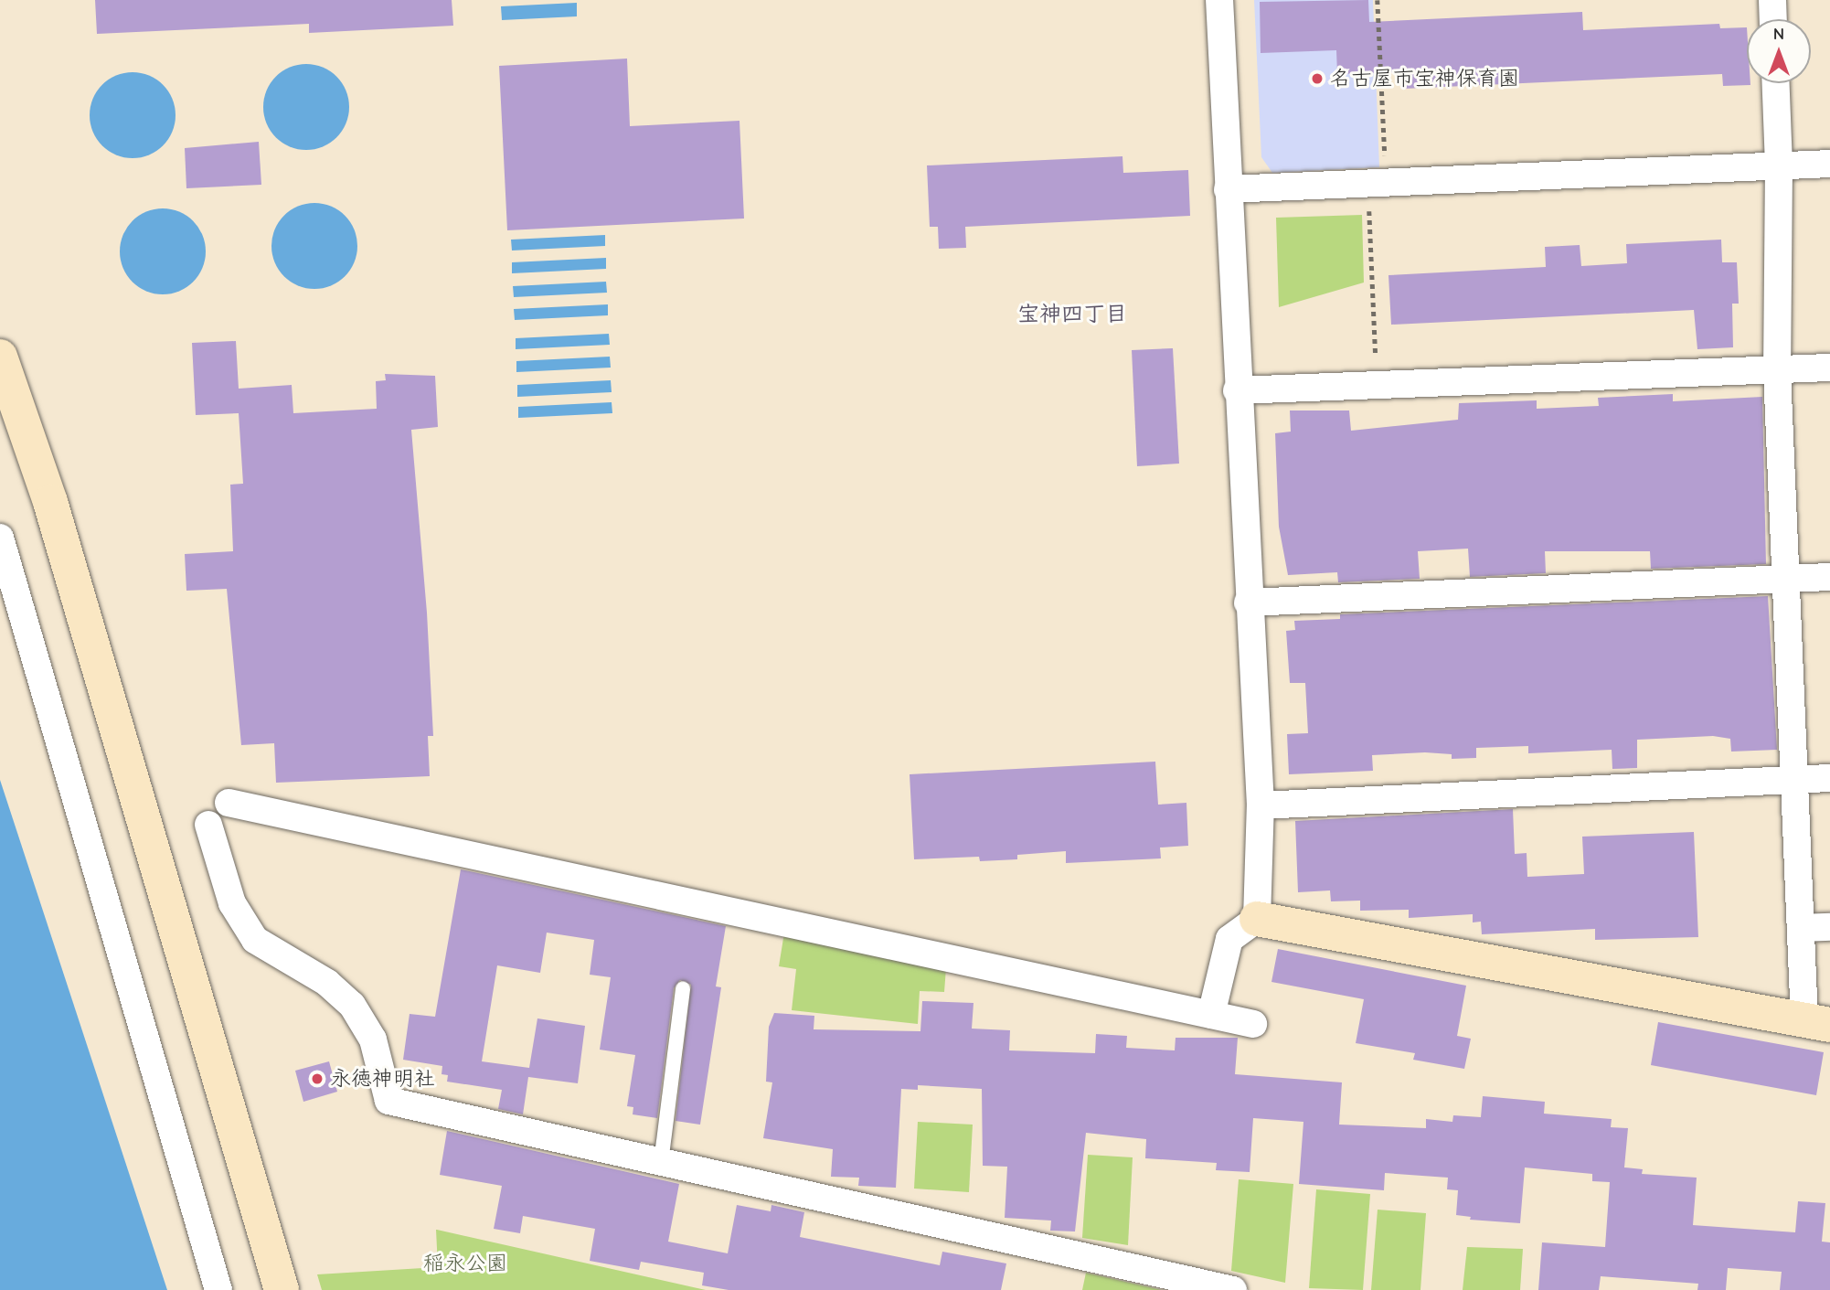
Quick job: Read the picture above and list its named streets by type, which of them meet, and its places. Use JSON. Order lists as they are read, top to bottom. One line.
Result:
{"districts":["宝神四丁目"],"parks":["稲永公園"],"places":["名古屋市宝神保育園","永徳神明社"],"north":"top"}
